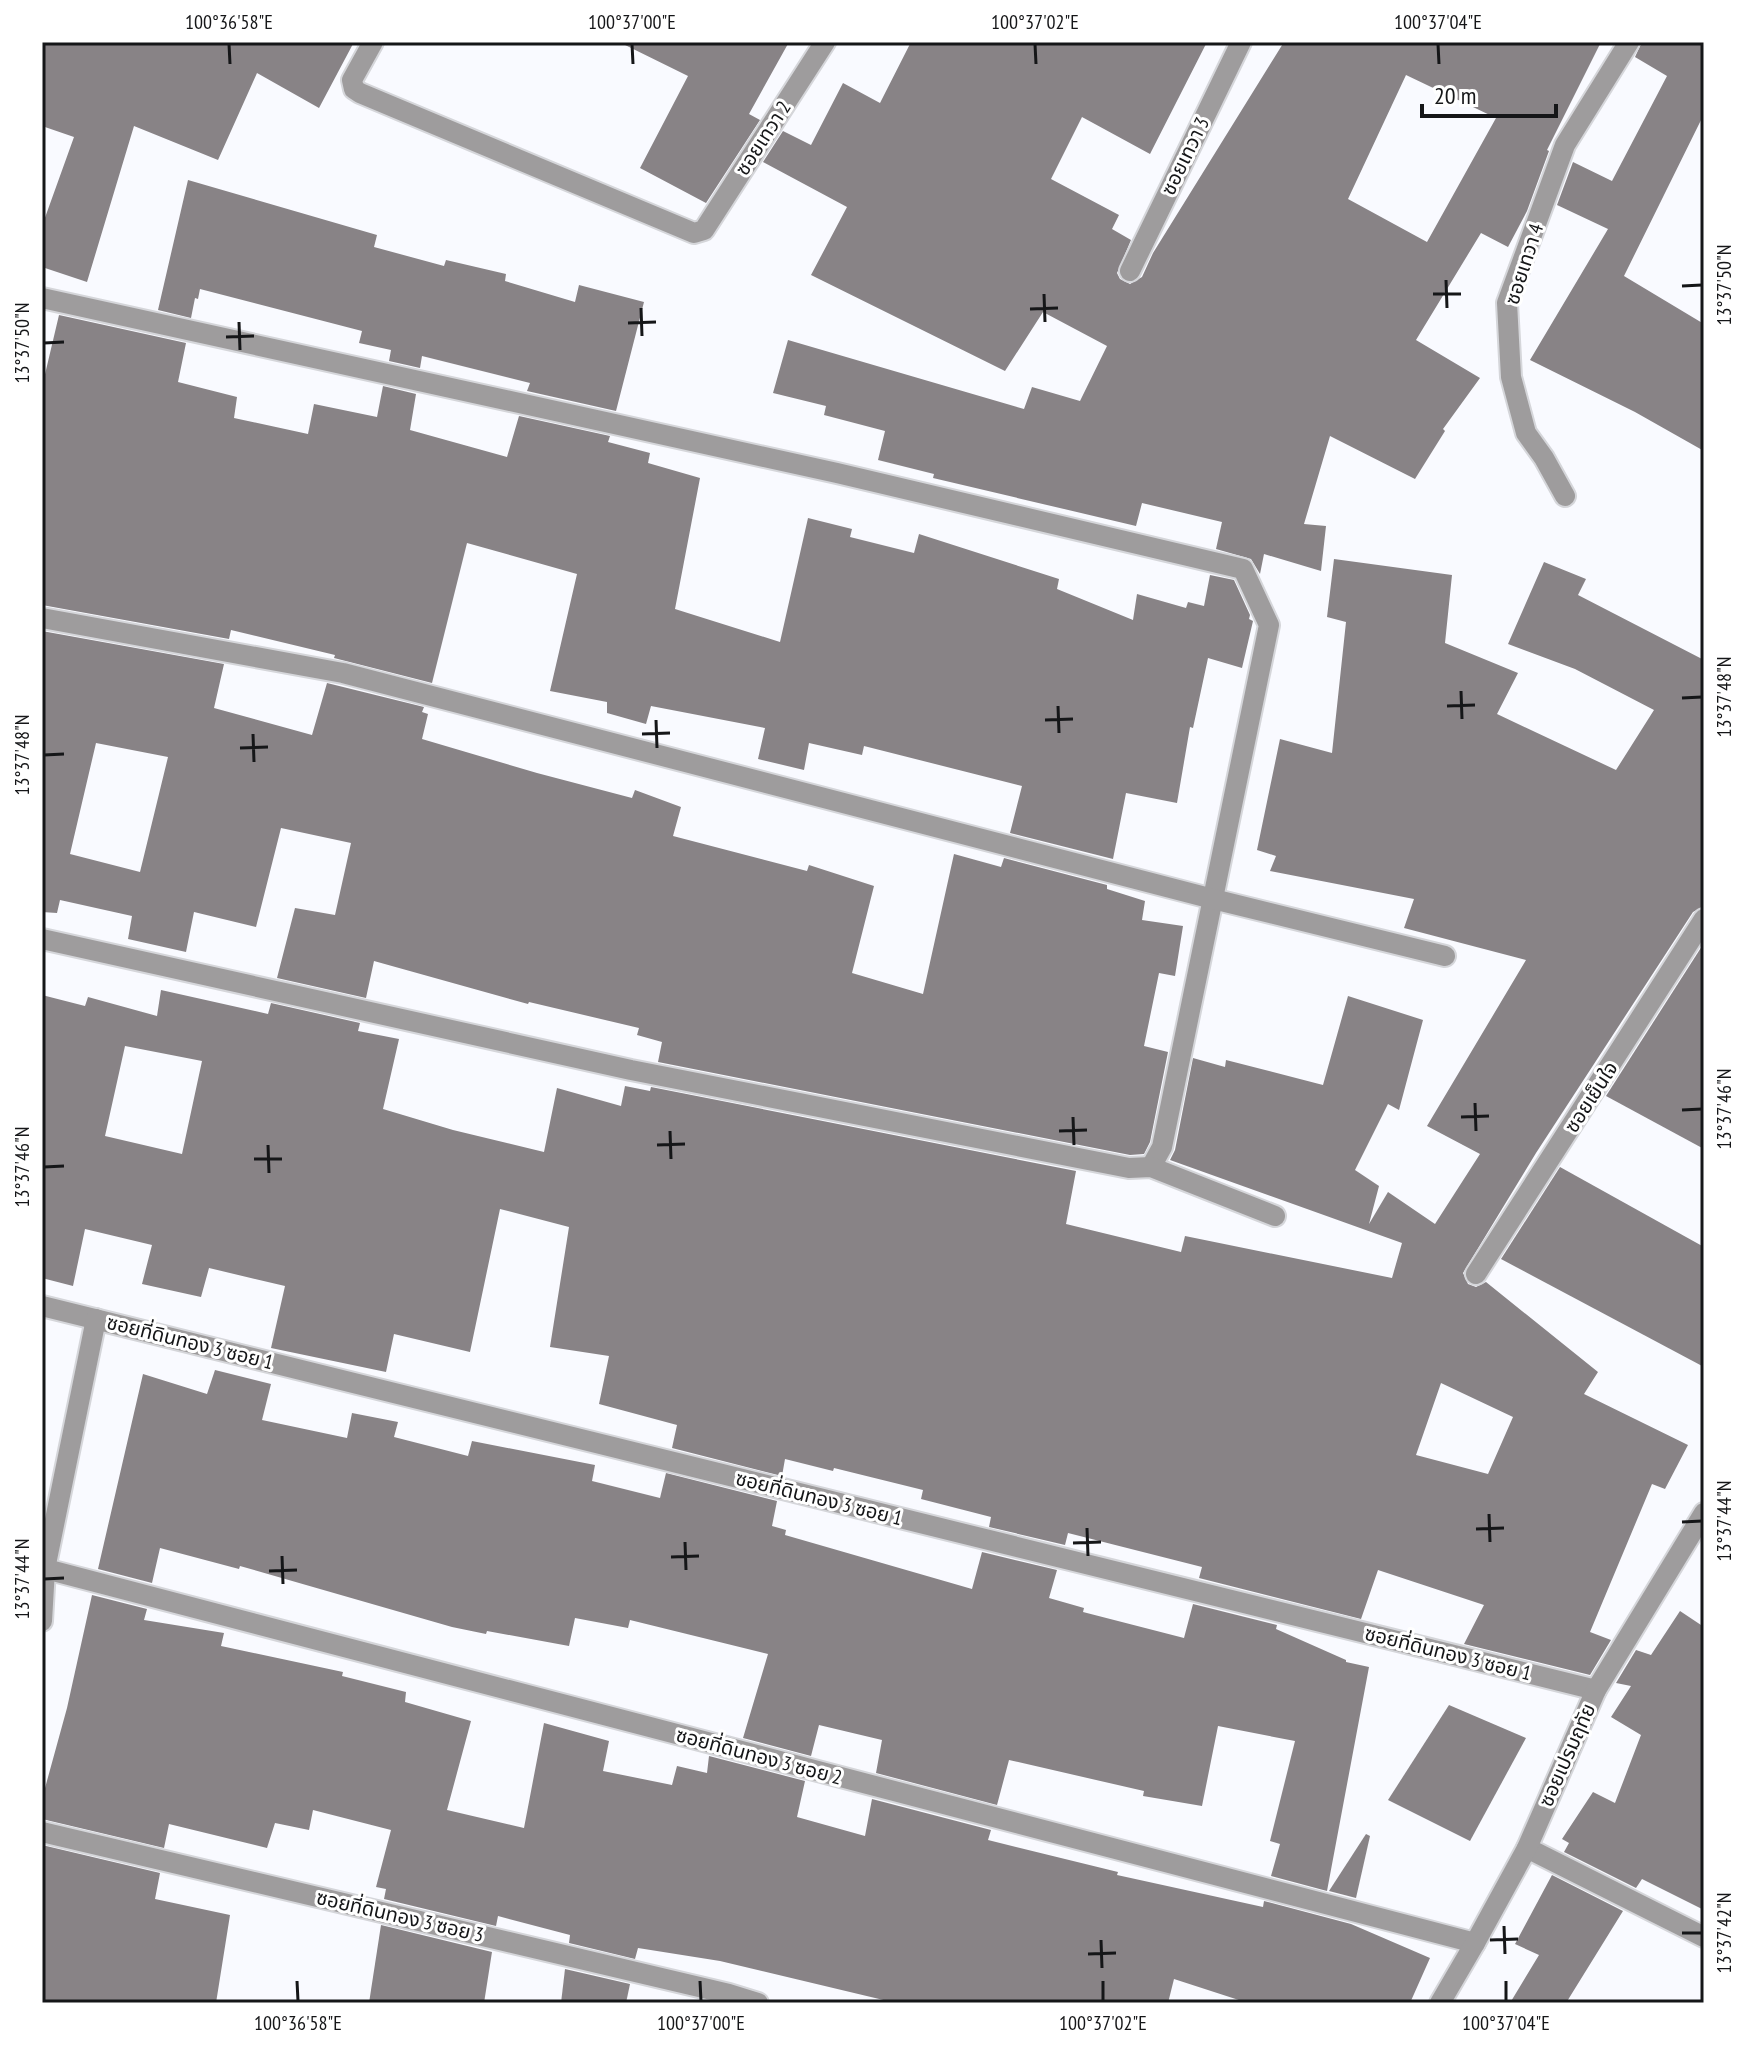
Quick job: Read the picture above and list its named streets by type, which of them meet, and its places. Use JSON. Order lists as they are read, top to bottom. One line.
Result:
{"streets":{"street":["ซอยเทวา 2","ซอยเทวา 3","ซอยเทวา 4","ซอยเย็นใจ","ซอยที่ดินทอง 3 ซอย 1","ซอยเปรมฤทัย","ซอยที่ดินทอง 3 ซอย 2","ซอยที่ดินทอง 3 ซอย 3"]},"crossings":[["ซอยที่ดินทอง 3 ซอย 1","ซอยเปรมฤทัย"],["ซอยเปรมฤทัย","ซอยที่ดินทอง 3 ซอย 2"]],"scale_bar":"20 m","coordinates":["100°36'58\"E","100°37'00\"E","100°37'02\"E","100°37'04\"E","13°37'50\"N","13°37'48\"N","13°37'46\"N","13°37'44\"N","13°37'42\"N"]}
